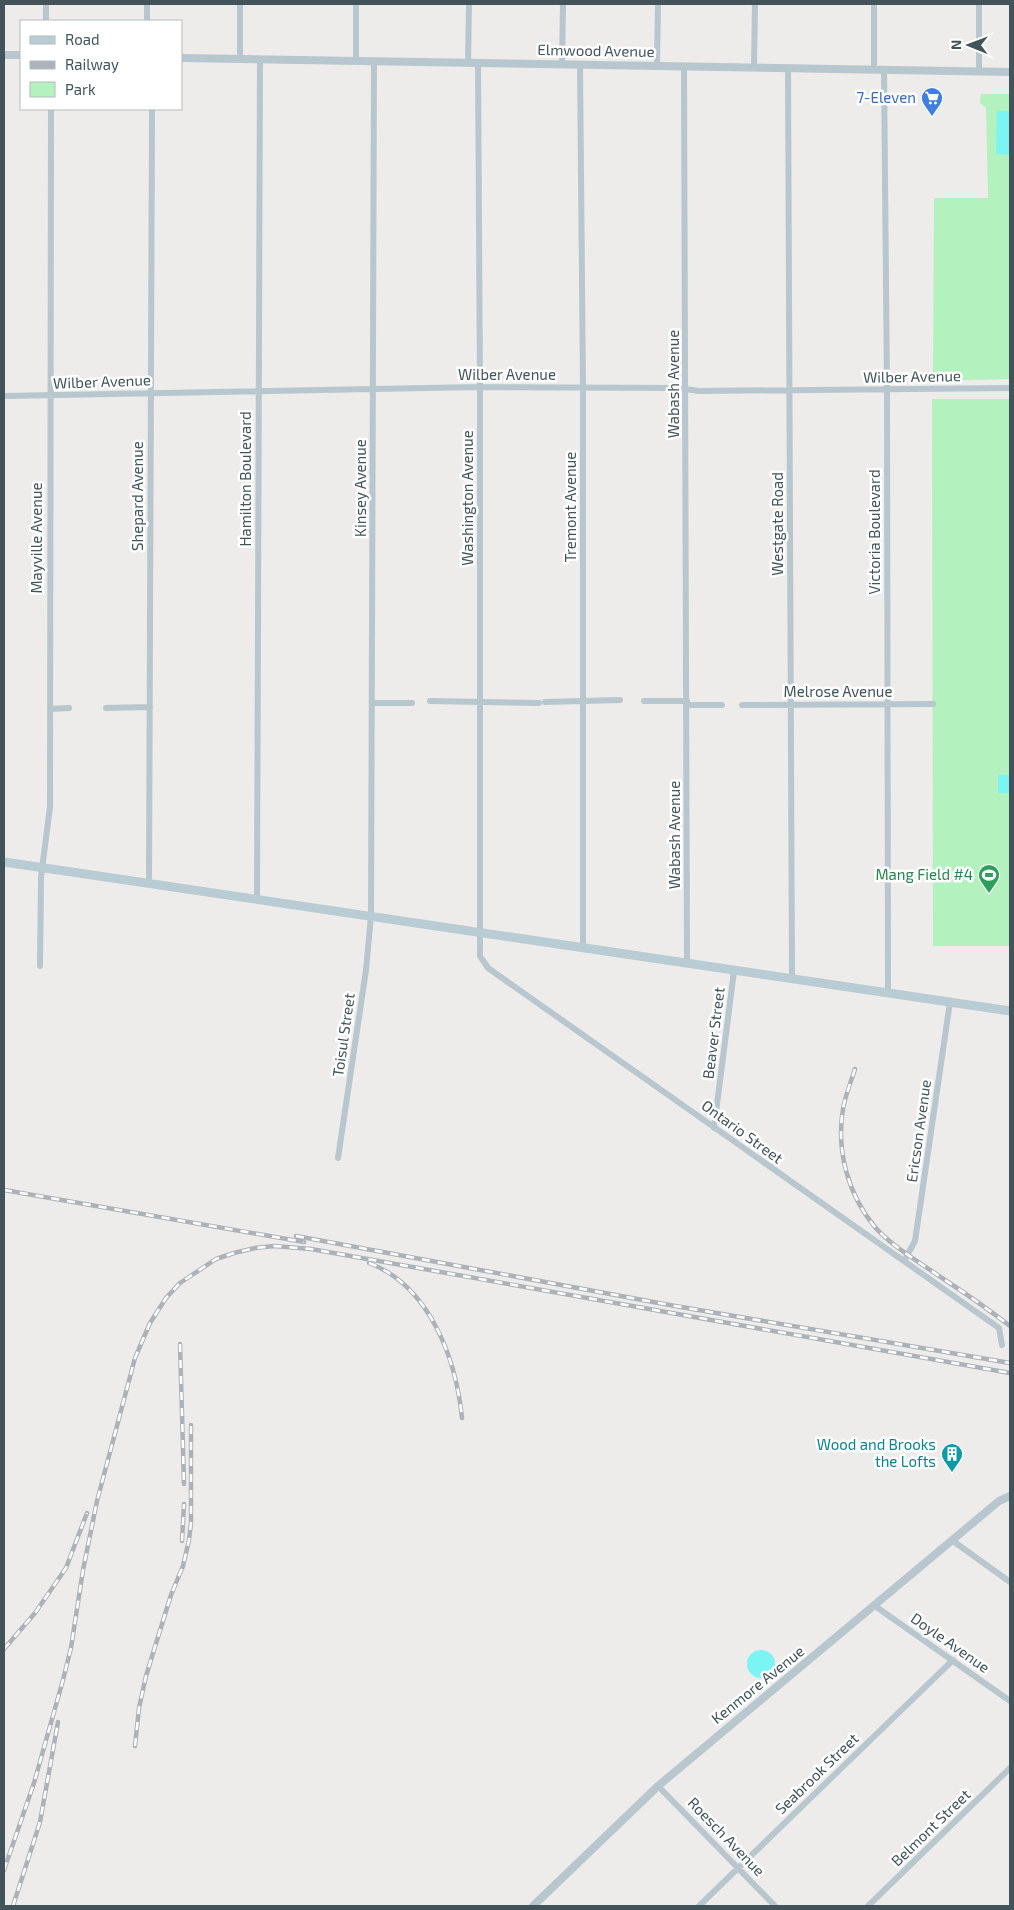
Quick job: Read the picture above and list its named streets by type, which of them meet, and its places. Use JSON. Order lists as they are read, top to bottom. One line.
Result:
{"streets":{"street":["Elmwood Avenue","Wilber Avenue","Wabash Avenue","Hamilton Boulevard","Kinsey Avenue","Shepard Avenue","Washington Avenue","Tremont Avenue","Westgate Road","Victoria Boulevard","Mayville Avenue","Melrose Avenue","Beaver Street","Toisul Street","Ericson Avenue","Ontario Street","Doyle Avenue","Kenmore Avenue","Seabrook Street","Belmont Street","Roesch Avenue"]},"crossings":[["Elmwood Avenue","Wabash Avenue"],["Elmwood Avenue","Hamilton Boulevard"],["Elmwood Avenue","Kinsey Avenue"],["Elmwood Avenue","Washington Avenue"],["Elmwood Avenue","Tremont Avenue"],["Elmwood Avenue","Westgate Road"],["Elmwood Avenue","Victoria Boulevard"],["Wilber Avenue","Wabash Avenue"],["Wilber Avenue","Hamilton Boulevard"],["Wilber Avenue","Kinsey Avenue"],["Wilber Avenue","Shepard Avenue"],["Wilber Avenue","Washington Avenue"],["Wilber Avenue","Tremont Avenue"],["Wilber Avenue","Westgate Road"],["Wilber Avenue","Victoria Boulevard"],["Wilber Avenue","Mayville Avenue"],["Kinsey Avenue","Toisul Street"],["Washington Avenue","Ontario Street"],["Westgate Road","Melrose Avenue"],["Victoria Boulevard","Melrose Avenue"],["Beaver Street","Ontario Street"],["Ericson Avenue","Ontario Street"],["Doyle Avenue","Kenmore Avenue"],["Doyle Avenue","Seabrook Street"],["Kenmore Avenue","Roesch Avenue"],["Seabrook Street","Roesch Avenue"]],"places":{"supermarket":["7-Eleven"],"sports":["Mang Field #4"],"building":["Wood and Brooks the Lofts"]},"legend":["Road","Railway","Park"],"north":"left"}
